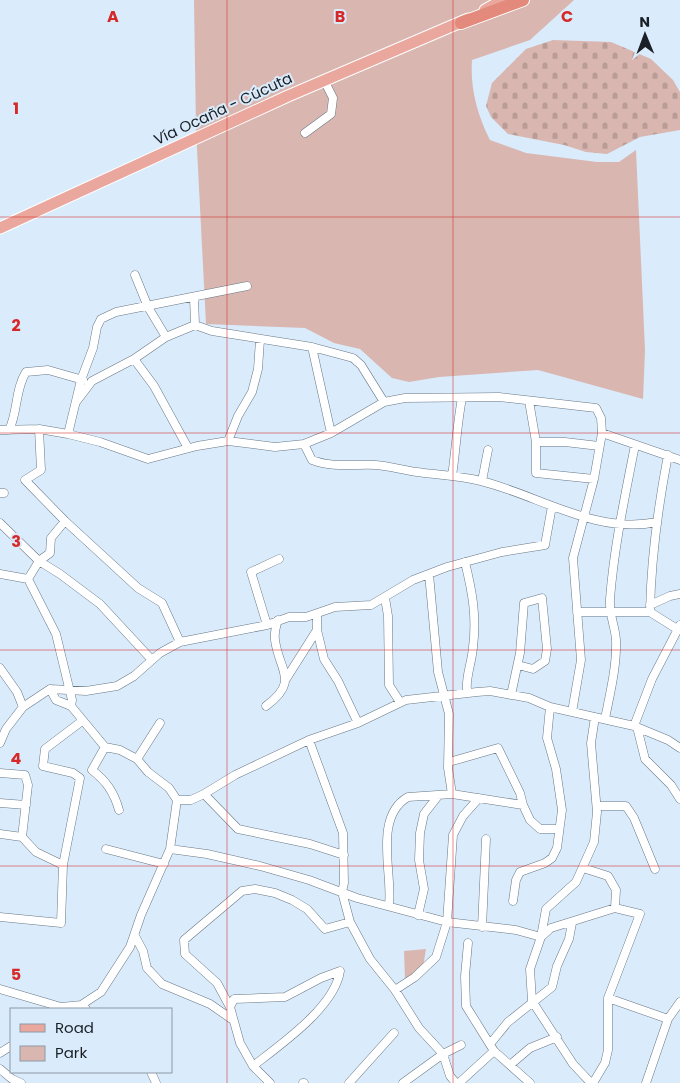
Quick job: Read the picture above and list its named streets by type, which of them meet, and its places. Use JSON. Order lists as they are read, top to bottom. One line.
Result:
{"streets":{"main road":["Vía Ocaña - Cúcuta"]},"legend":["Road","Park"],"north":"top","grid":{"columns":["A","B","C"],"rows":["1","2","3","4","5"]}}
